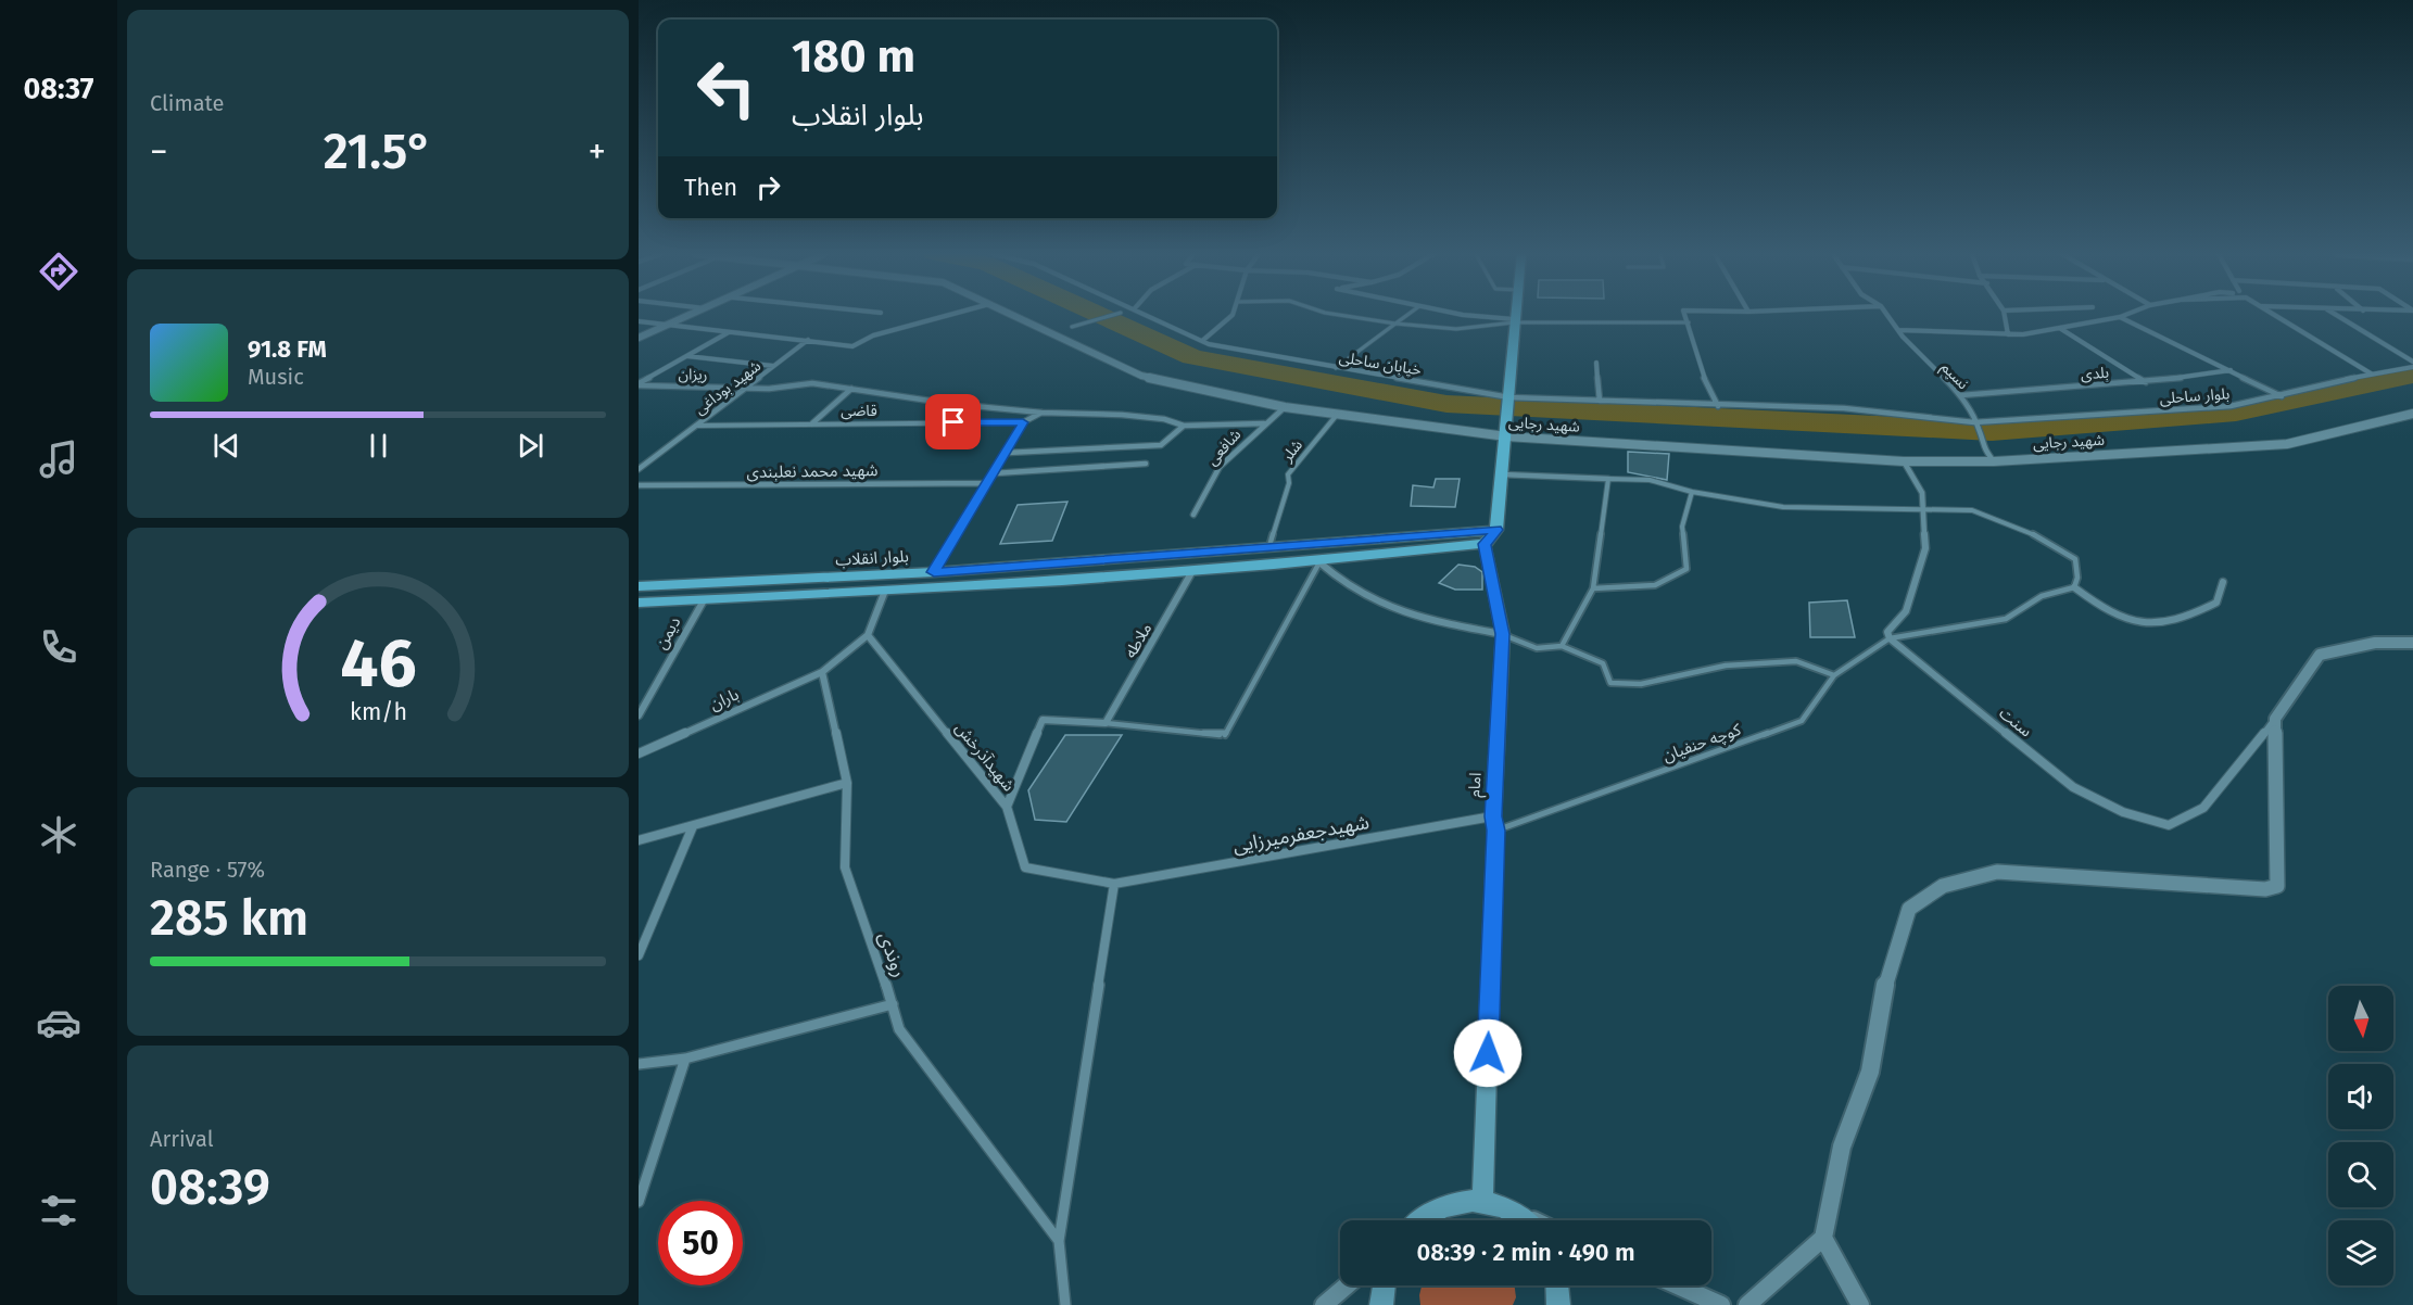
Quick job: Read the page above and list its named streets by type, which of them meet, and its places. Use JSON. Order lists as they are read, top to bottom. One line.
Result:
{"streets":{"main road":["بلوار انقلاب","امام"],"street":["خیابان ساحلی","بلدی","ریزان","نسیم","شهید بوداغی","بلوار ساحلی","قاضی","شهید رجایی","شافعی","شهید محمد نعلبندی","دیمن","ملاطه","باران","سنت","شهیدآذرخش","شهیدجعفرمیرزایی","روندی"],"lane":["شلر","کوچه حنفیان"]},"crossings":[["خیابان ساحلی","بلوار ساحلی"],["بلدی","نسیم"],["ریزان","شهید بوداغی"],["ریزان","قاضی"],["ریزان","شافعی"],["نسیم","بلوار ساحلی"],["نسیم","شهید رجایی"],["شهید بوداغی","قاضی"],["شهید رجایی","شافعی"],["شهید رجایی","شلر"],["شلر","بلوار انقلاب"],["بلوار انقلاب","دیمن"],["بلوار انقلاب","ملاطه"],["بلوار انقلاب","امام"],["باران","روندی"],["سنت","کوچه حنفیان"],["کوچه حنفیان","امام"],["کوچه حنفیان","شهیدجعفرمیرزایی"],["شهیدآذرخش","شهیدجعفرمیرزایی"],["امام","شهیدجعفرمیرزایی"]],"north":"bottom","page":{"tabs":"08:37","tile":["Climate",["Range · 57%","285 km"],["Arrival","08:39"]],"turn":["180 m","بلوار انقلاب"],"heat":["−","21.5°","+"],"then":"Then","song":["91.8 FM","Music"],"limit":"50","trip":"08:39 · 2 min · 490 m","gauge":["46","km/h"]}}
